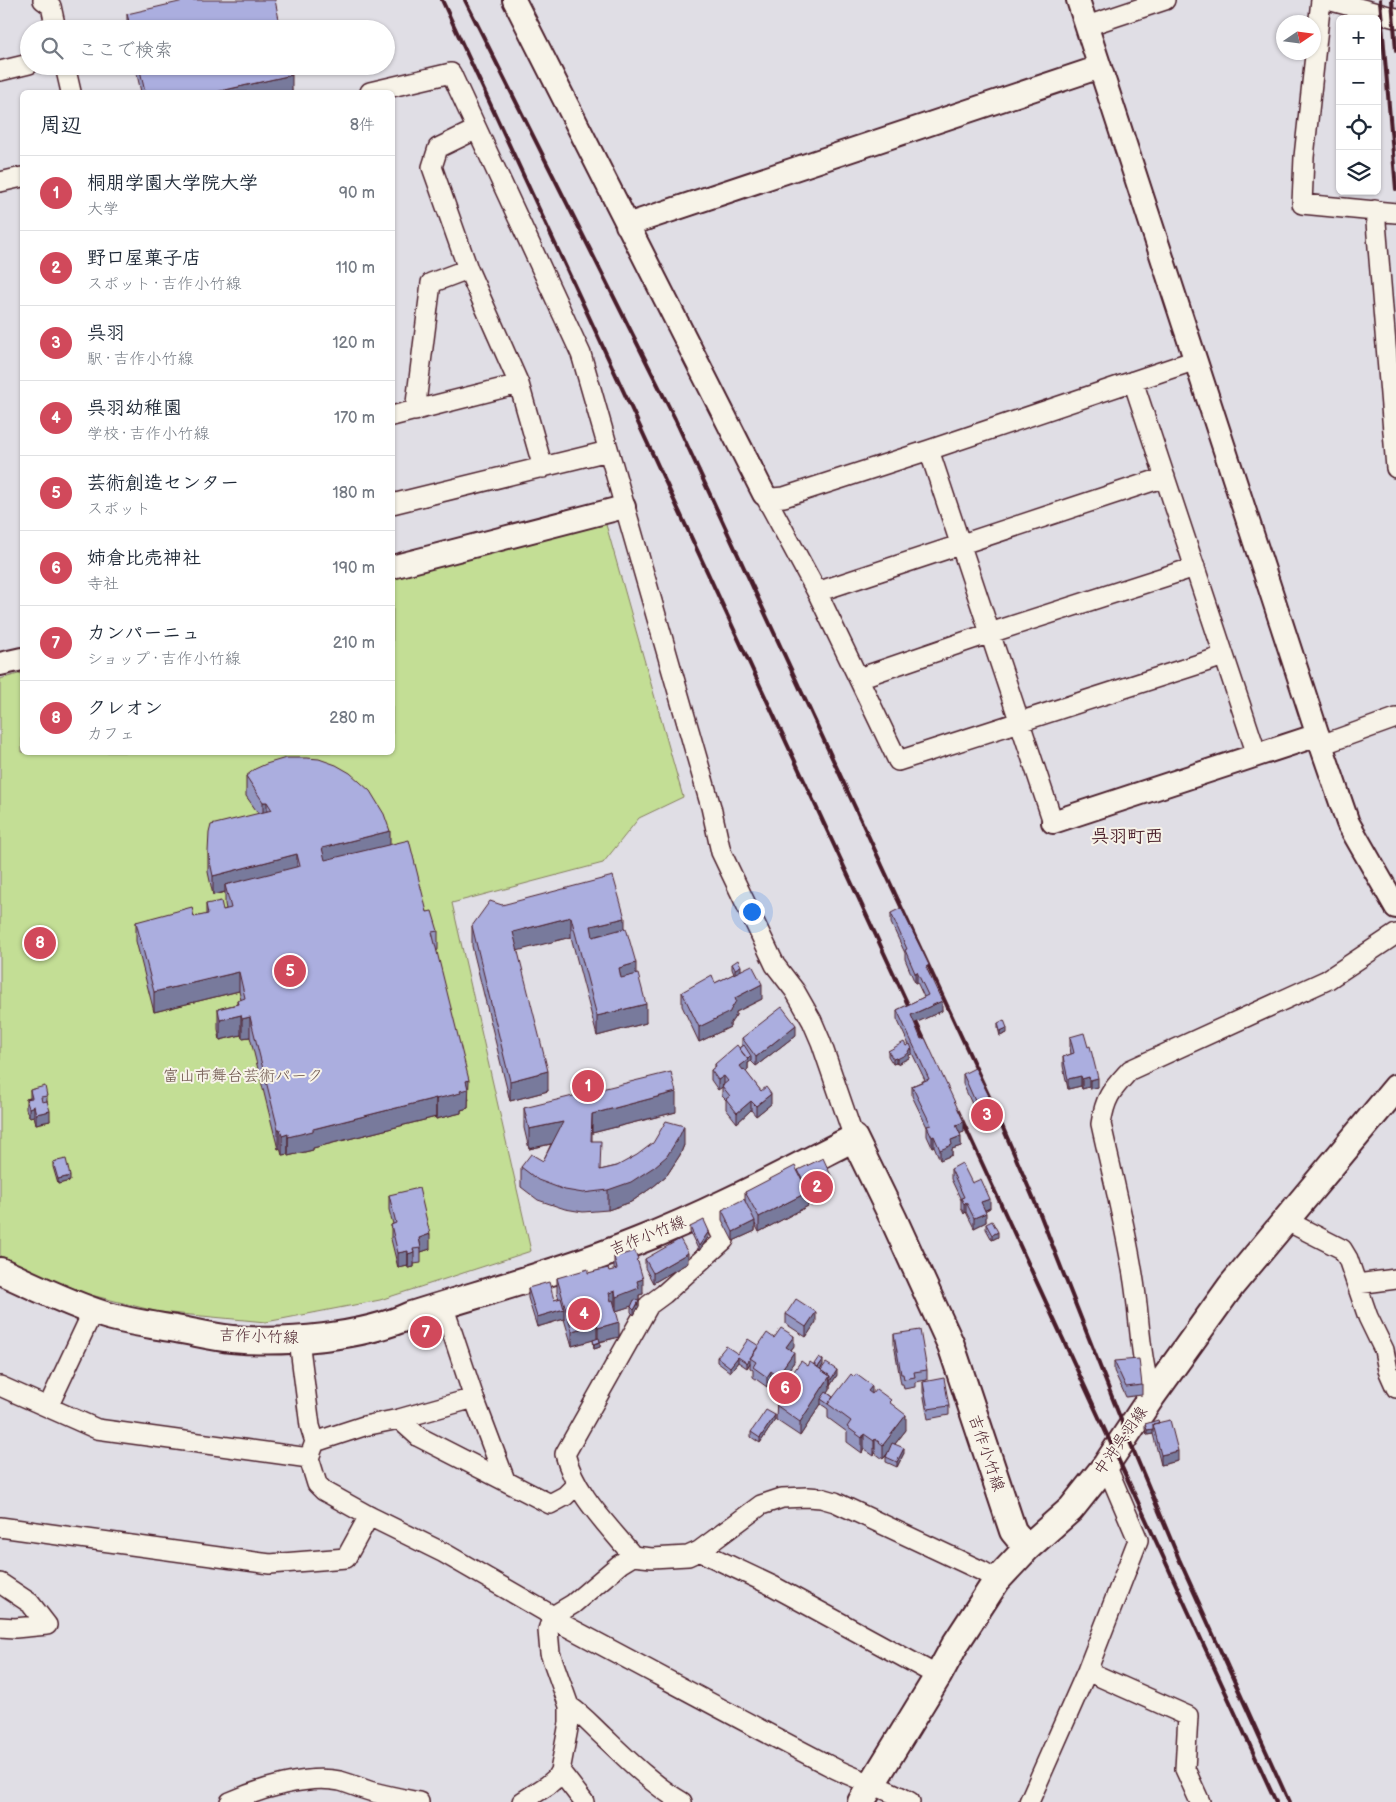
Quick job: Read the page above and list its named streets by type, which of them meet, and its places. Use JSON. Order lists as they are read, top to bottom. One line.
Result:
{"streets":{"main road":["吉作小竹線","中沖呉羽線"]},"crossings":[["吉作小竹線","中沖呉羽線"]],"districts":["呉羽町西"],"parks":["富山市舞台芸術パーク"],"north":"right","page":{"map_buttons":["+","−"],"search":"ここで検索","heading":["周辺","8件"],"list":[{"mark":"1","name":"桐朋学園大学院大学","note":"大学","value":"90 m"},{"mark":"2","name":"野口屋菓子店","note":"スポット · 吉作小竹線","value":"110 m"},{"mark":"3","name":"呉羽","note":"駅 · 吉作小竹線","value":"120 m"},{"mark":"4","name":"呉羽幼稚園","note":"学校 · 吉作小竹線","value":"170 m"},{"mark":"5","name":"芸術創造センター","note":"スポット","value":"180 m"},{"mark":"6","name":"姉倉比売神社","note":"寺社","value":"190 m"},{"mark":"7","name":"カンパーニュ","note":"ショップ · 吉作小竹線","value":"210 m"},{"mark":"8","name":"クレオン","note":"カフェ","value":"280 m"}],"pins":["8","5","1","3","2","4","7","6"]}}
